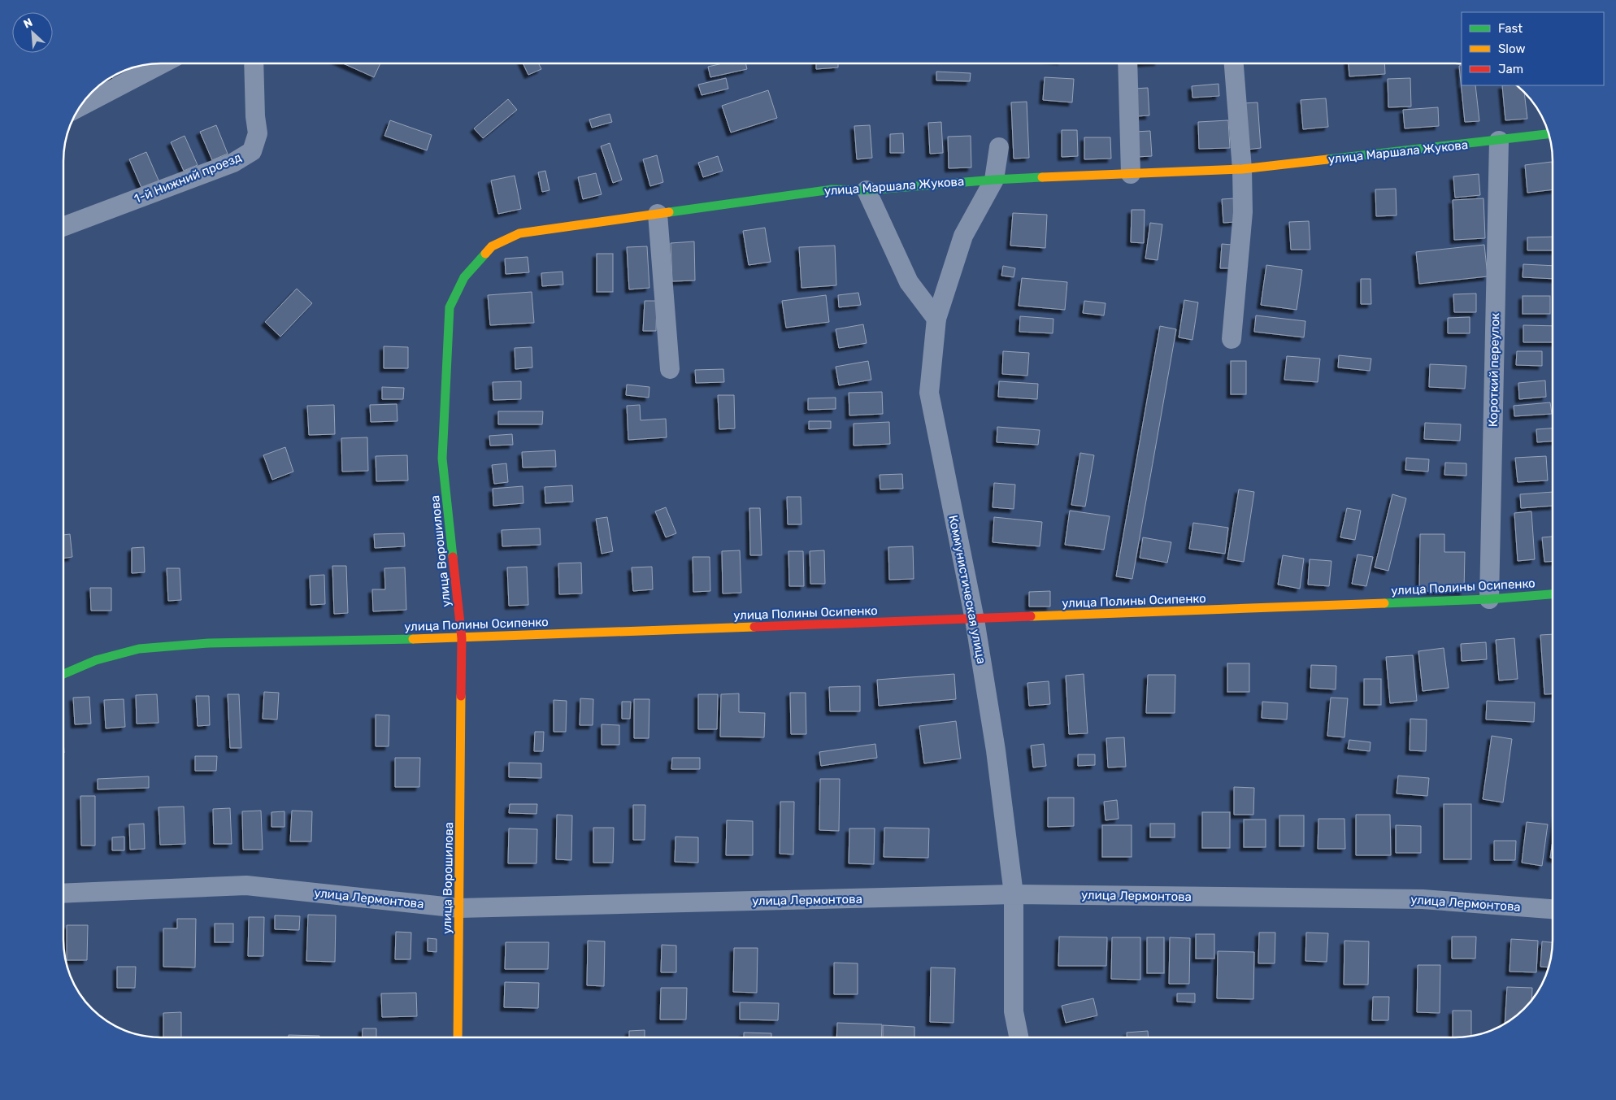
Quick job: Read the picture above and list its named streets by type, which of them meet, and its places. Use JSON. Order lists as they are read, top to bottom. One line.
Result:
{"streets":{"street":["улица Маршала Жукова","1-й Нижний проезд","Короткий переулок","улица Ворошилова","улица Полины Осипенко","Коммунистическая улица","улица Лермонтова"]},"crossings":[["улица Маршала Жукова","Короткий переулок"],["улица Маршала Жукова","улица Ворошилова"],["улица Маршала Жукова","Коммунистическая улица"],["Короткий переулок","улица Полины Осипенко"],["улица Ворошилова","улица Полины Осипенко"],["улица Ворошилова","улица Лермонтова"],["улица Полины Осипенко","Коммунистическая улица"],["Коммунистическая улица","улица Лермонтова"]],"legend":["Fast","Slow","Jam"],"north":"top left"}
